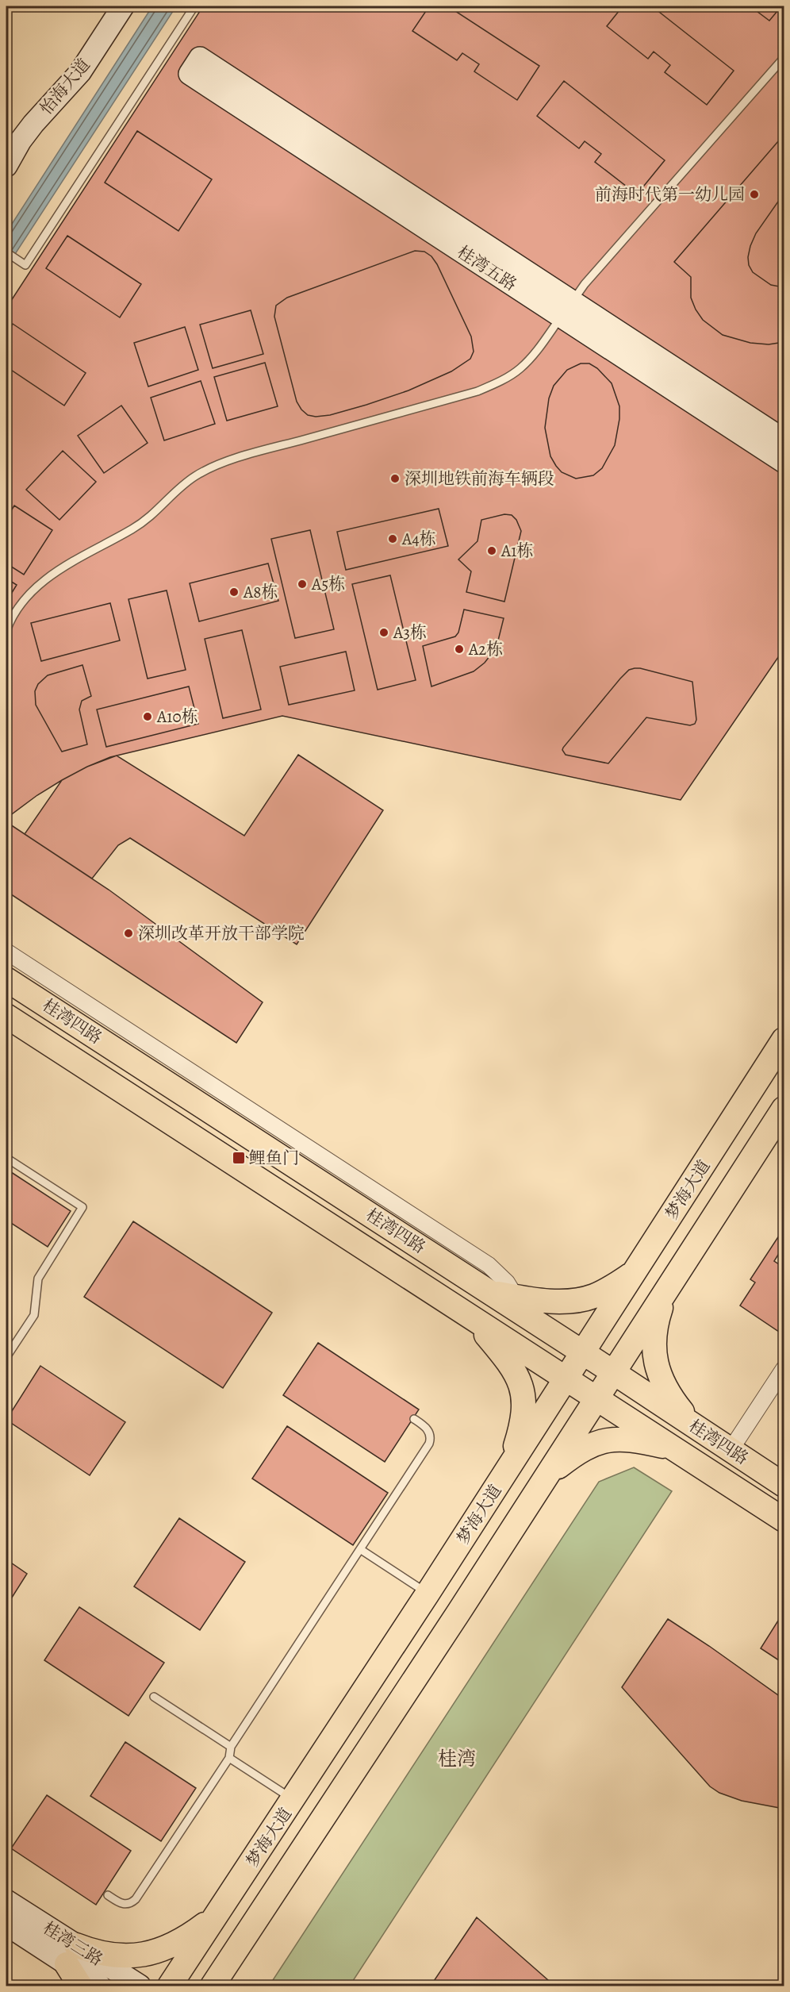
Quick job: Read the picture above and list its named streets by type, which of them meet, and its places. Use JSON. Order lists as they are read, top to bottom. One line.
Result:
{"streets":{"main road":["桂湾四路","梦海大道"],"street":["怡海大道","桂湾五路","桂湾三路"]},"crossings":[["桂湾四路","梦海大道"]],"districts":["桂湾"],"places":{"other":["前海时代第一幼儿园","深圳地铁前海车辆段","A4栋","A1栋","A5栋","A8栋","A3栋","A2栋","A10栋","深圳改革开放干部学院"],"transit":["鲤鱼门"]}}
